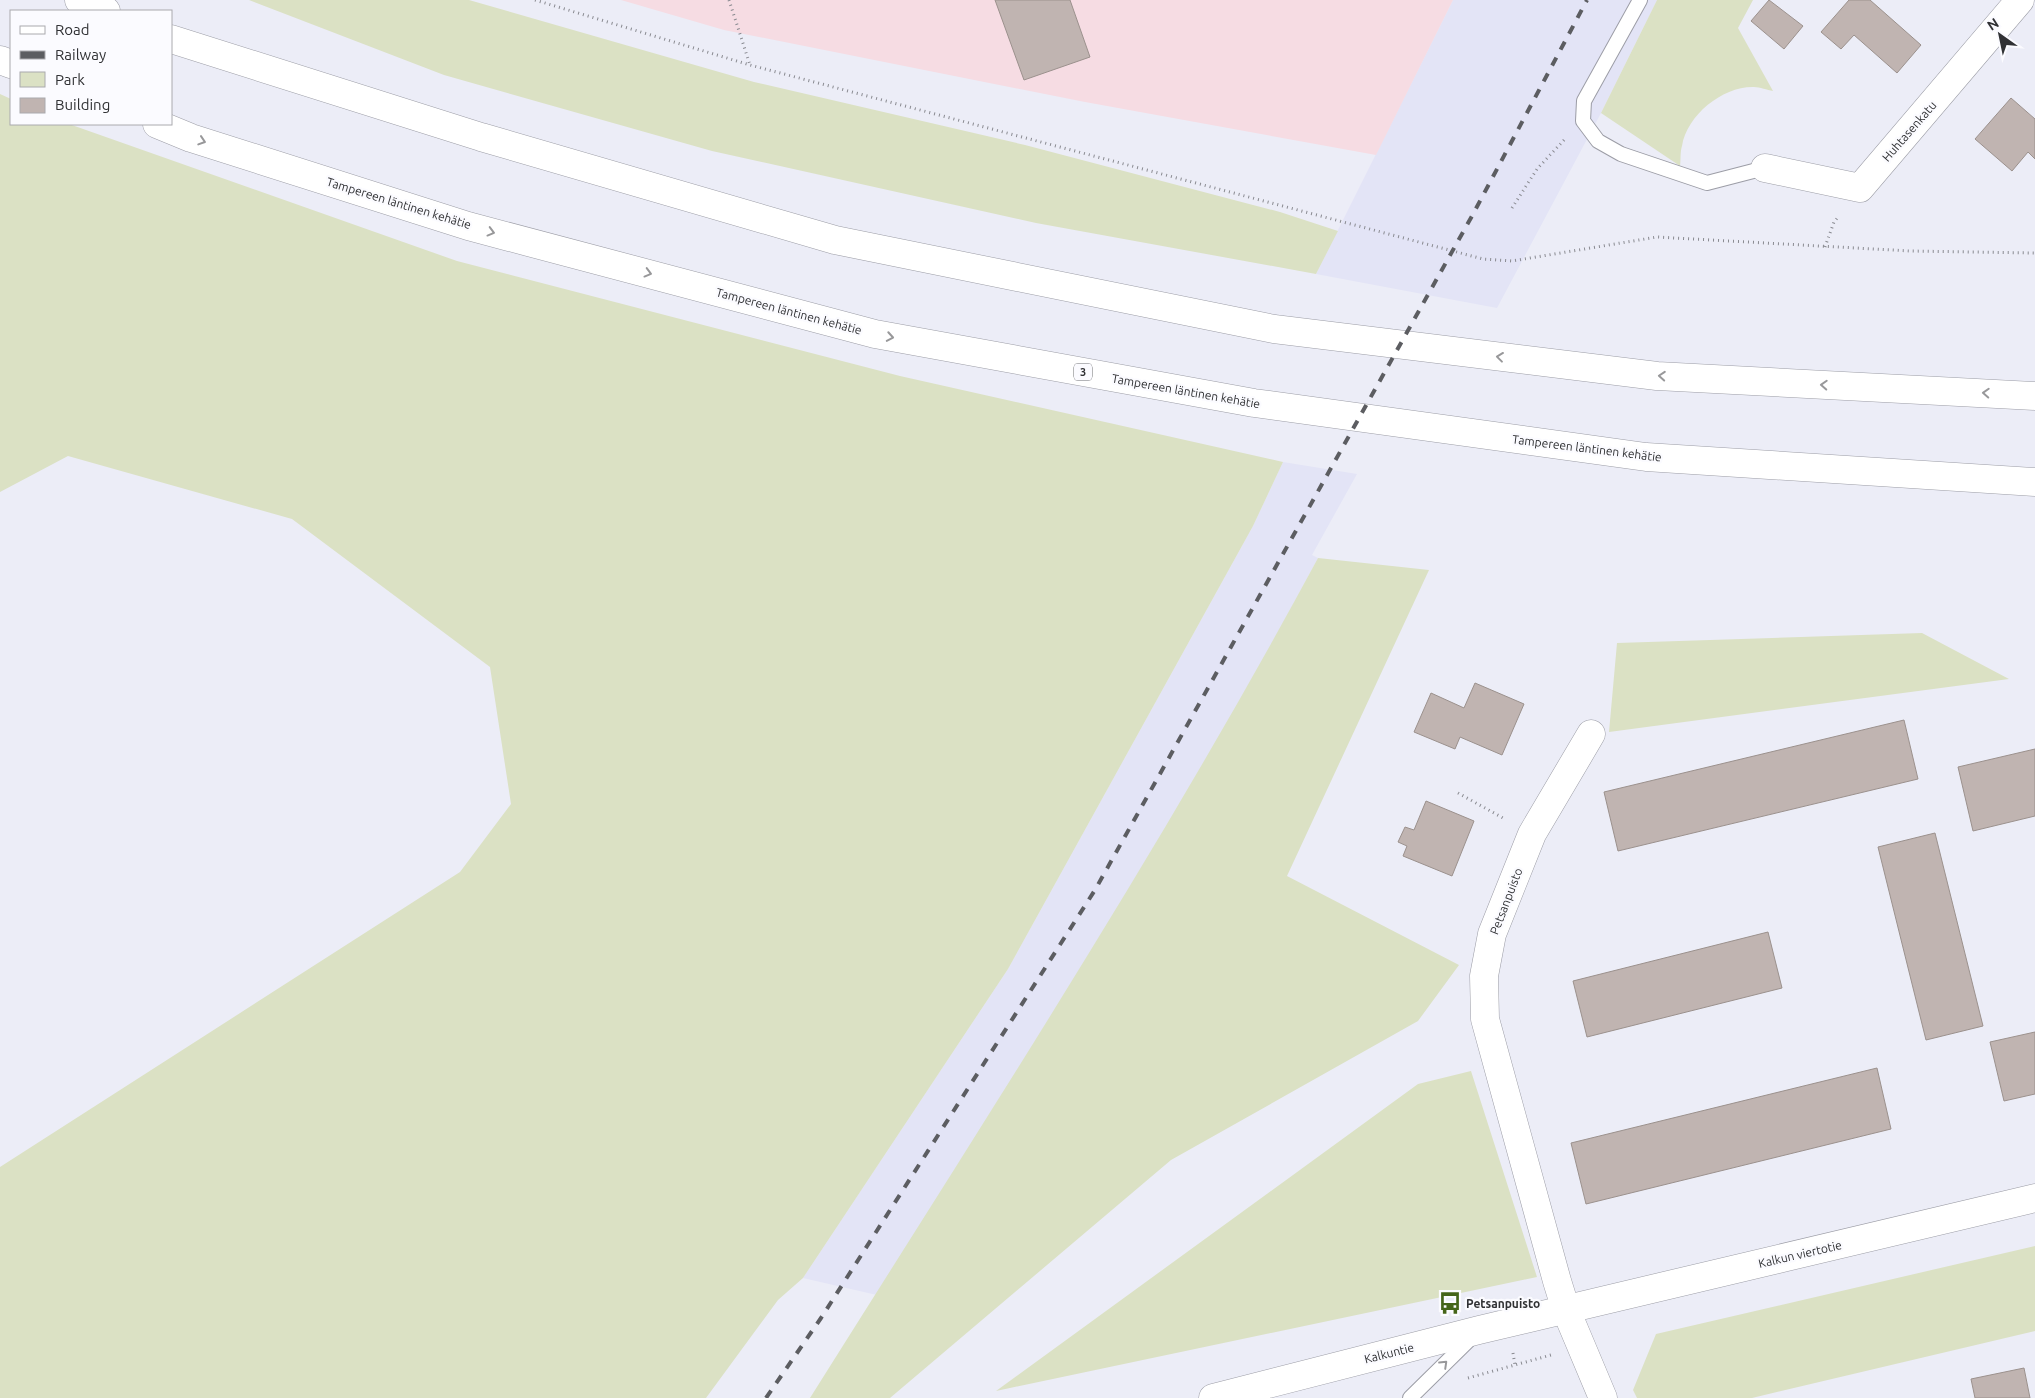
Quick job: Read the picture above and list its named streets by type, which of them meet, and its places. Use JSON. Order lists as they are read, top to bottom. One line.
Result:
{"streets":{"main road":["Huhtasenkatu","Tampereen läntinen kehätie","3","Petsanpuisto","Kalkun viertotie","Kalkuntie"]},"crossings":[["Petsanpuisto","Kalkun viertotie"],["Petsanpuisto","Kalkuntie"],["Kalkun viertotie","Kalkuntie"]],"places":{"bus stop":["Petsanpuisto"]},"legend":["Road","Railway","Park","Building"],"north":"top left"}
